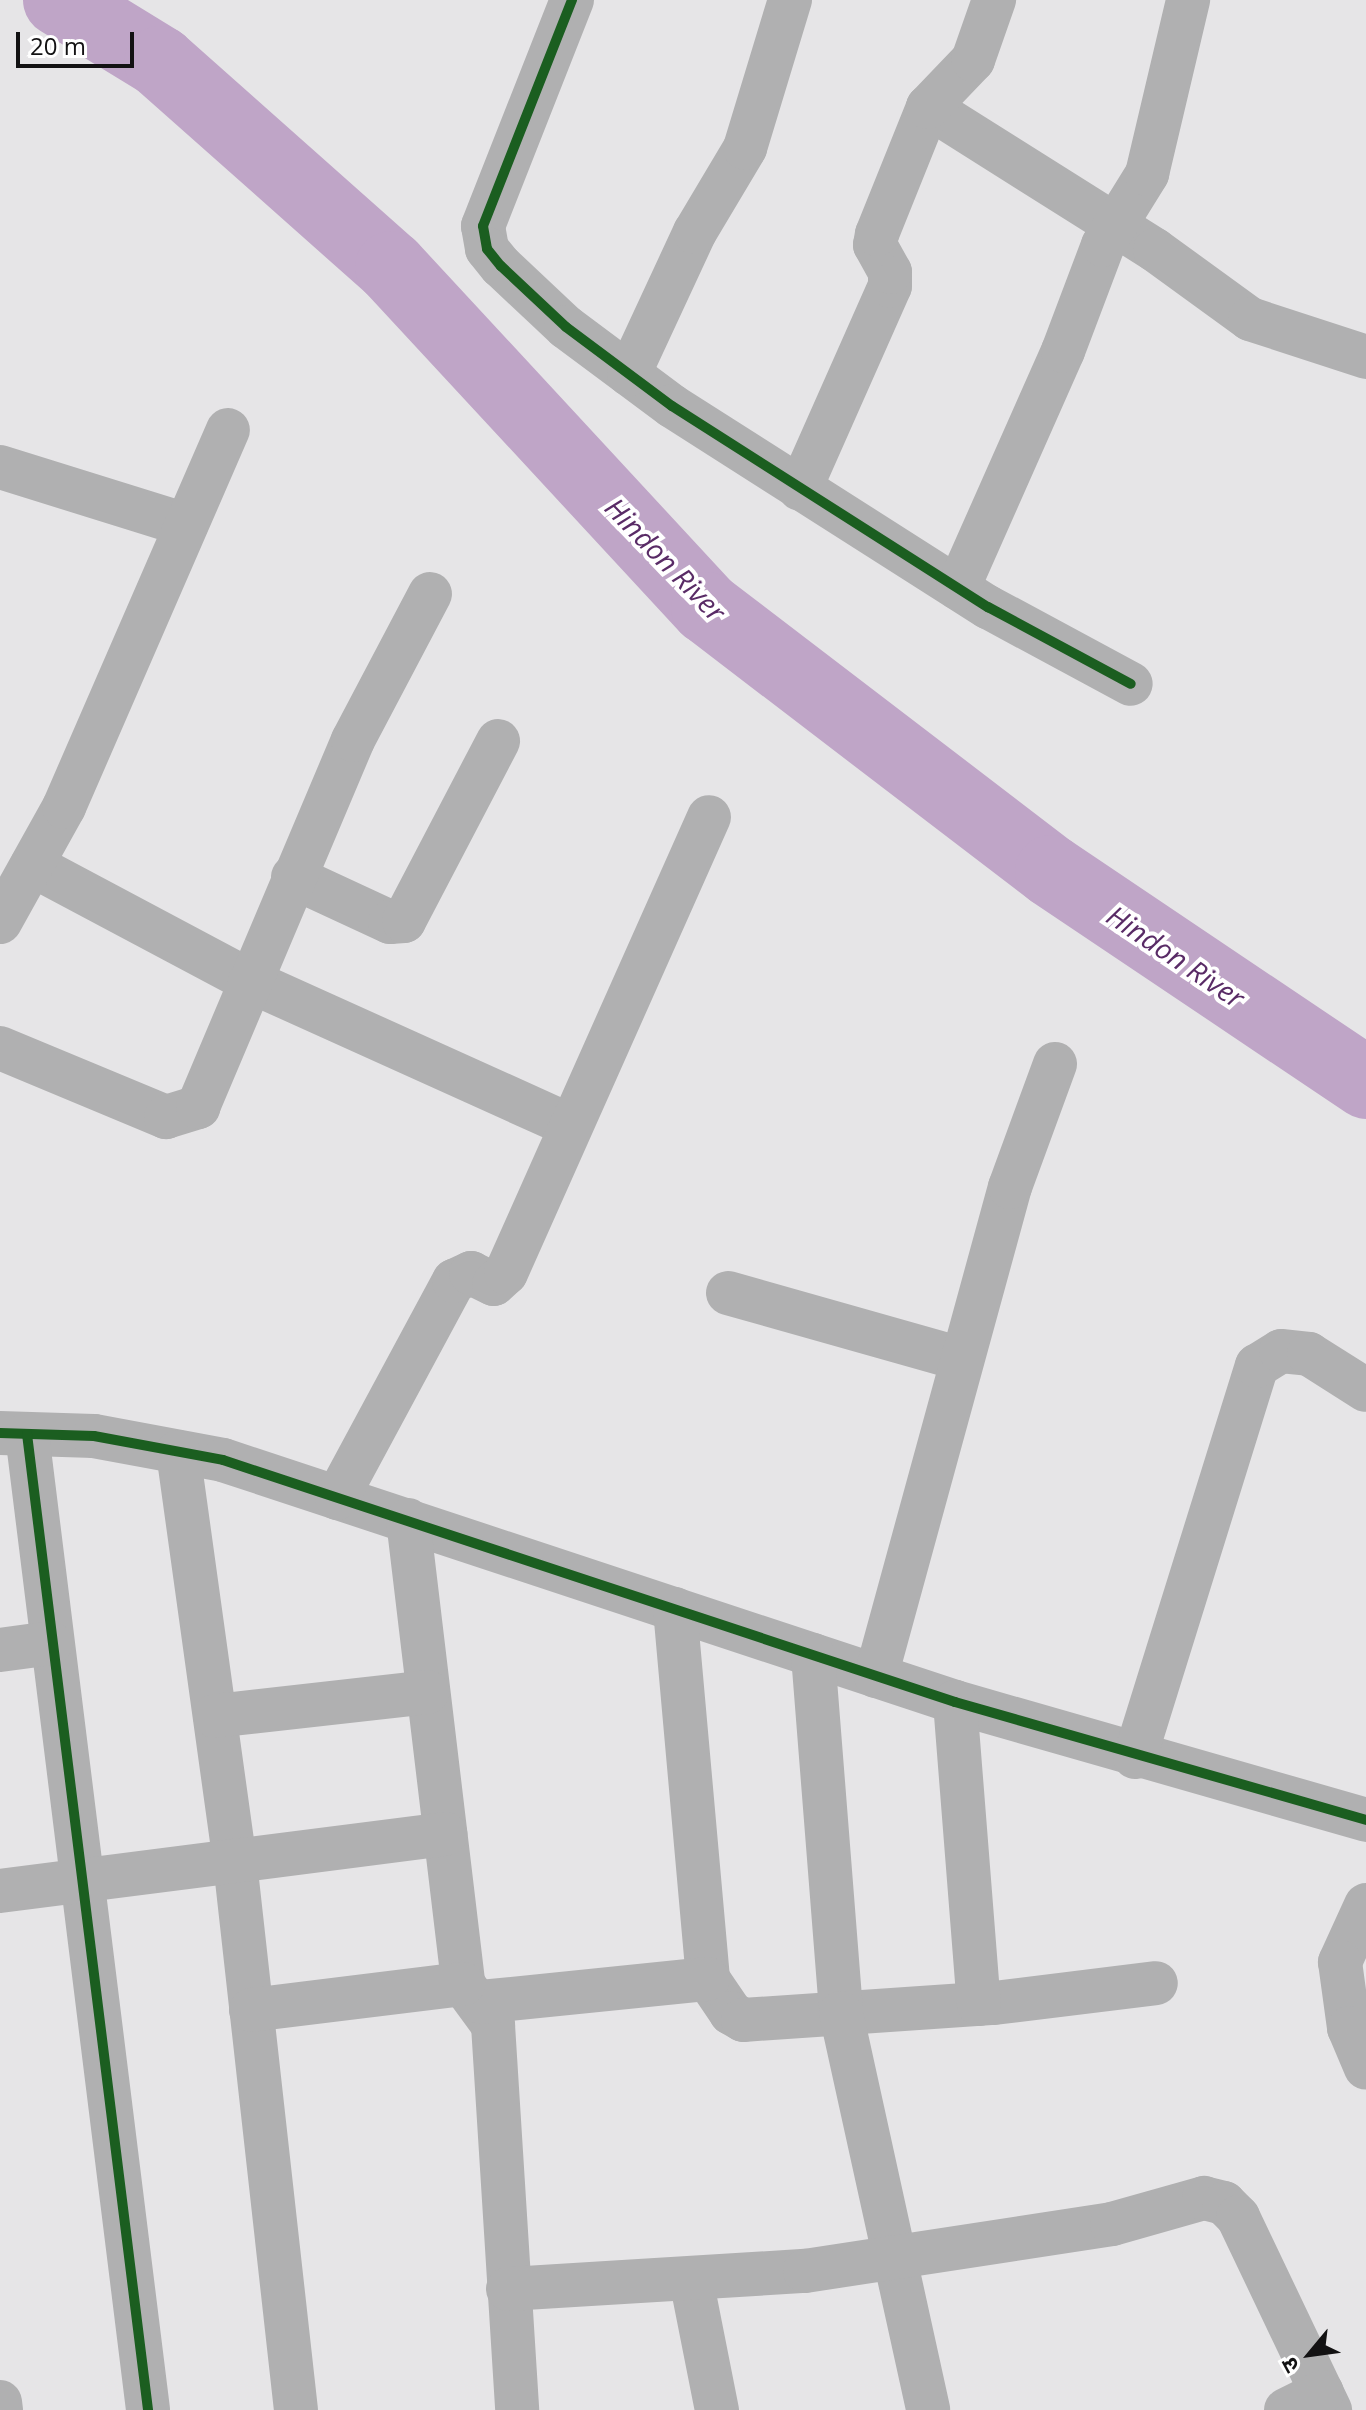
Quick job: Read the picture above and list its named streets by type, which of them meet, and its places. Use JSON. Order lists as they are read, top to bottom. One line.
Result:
{"water":["Hindon River"],"scale_bar":"20 m","north":"bottom left"}
